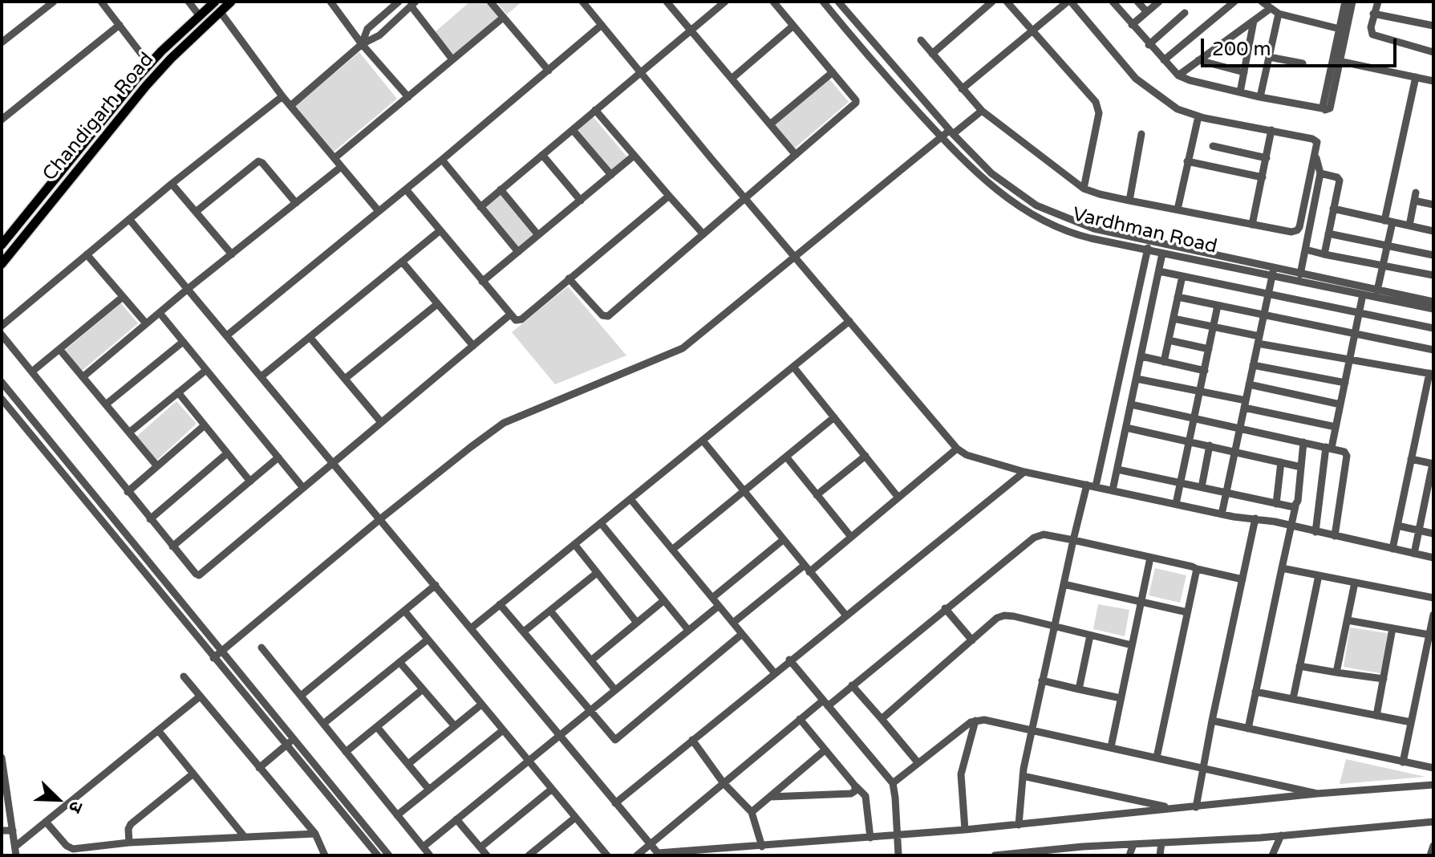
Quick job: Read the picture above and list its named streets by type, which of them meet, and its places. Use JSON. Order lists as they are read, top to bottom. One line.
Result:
{"streets":{"main road":["Chandigarh Road"],"street":["Vardhman Road"]},"scale_bar":"200 m","north":"bottom right"}
